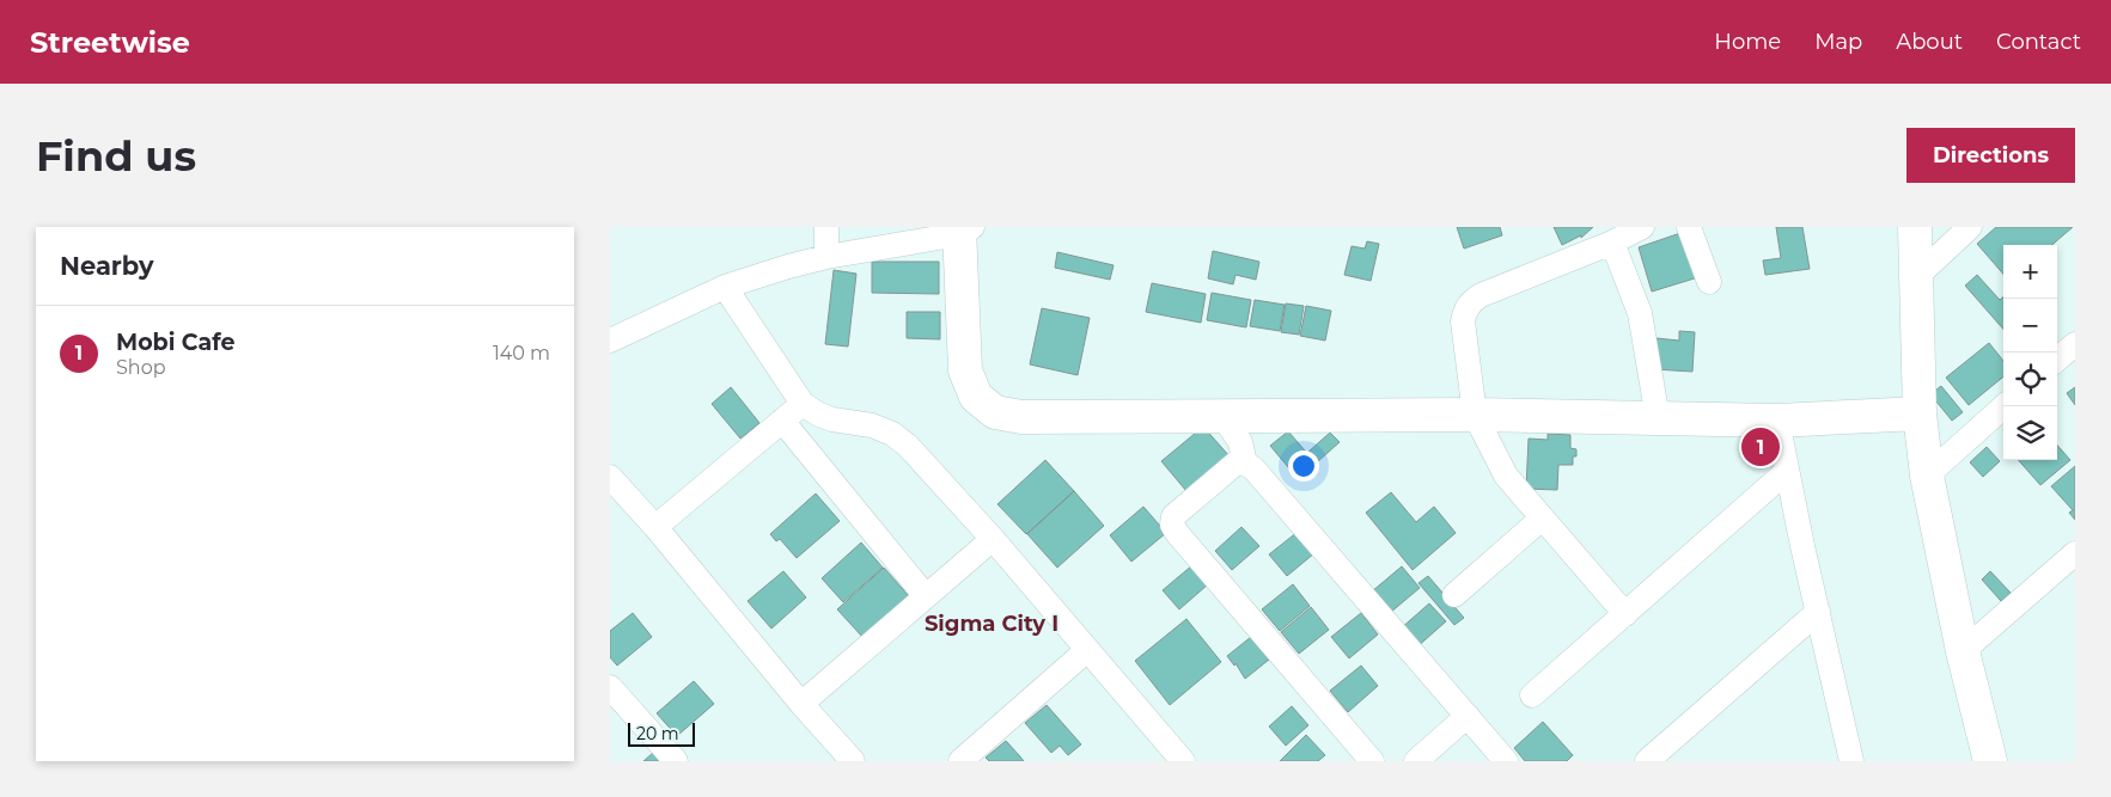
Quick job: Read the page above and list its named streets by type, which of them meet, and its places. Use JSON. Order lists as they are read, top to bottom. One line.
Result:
{"districts":["Sigma City I"],"scale_bar":"20 m","page":{"header":"Streetwise","nav":["Home","Map","About","Contact"],"buttons":"Directions","title":"Find us","heading":"Nearby","map_buttons":["+","−"],"list":[{"mark":"1","name":"Mobi Cafe","note":"Shop","value":"140 m"}],"pins":"1","scale":"20 m"}}
